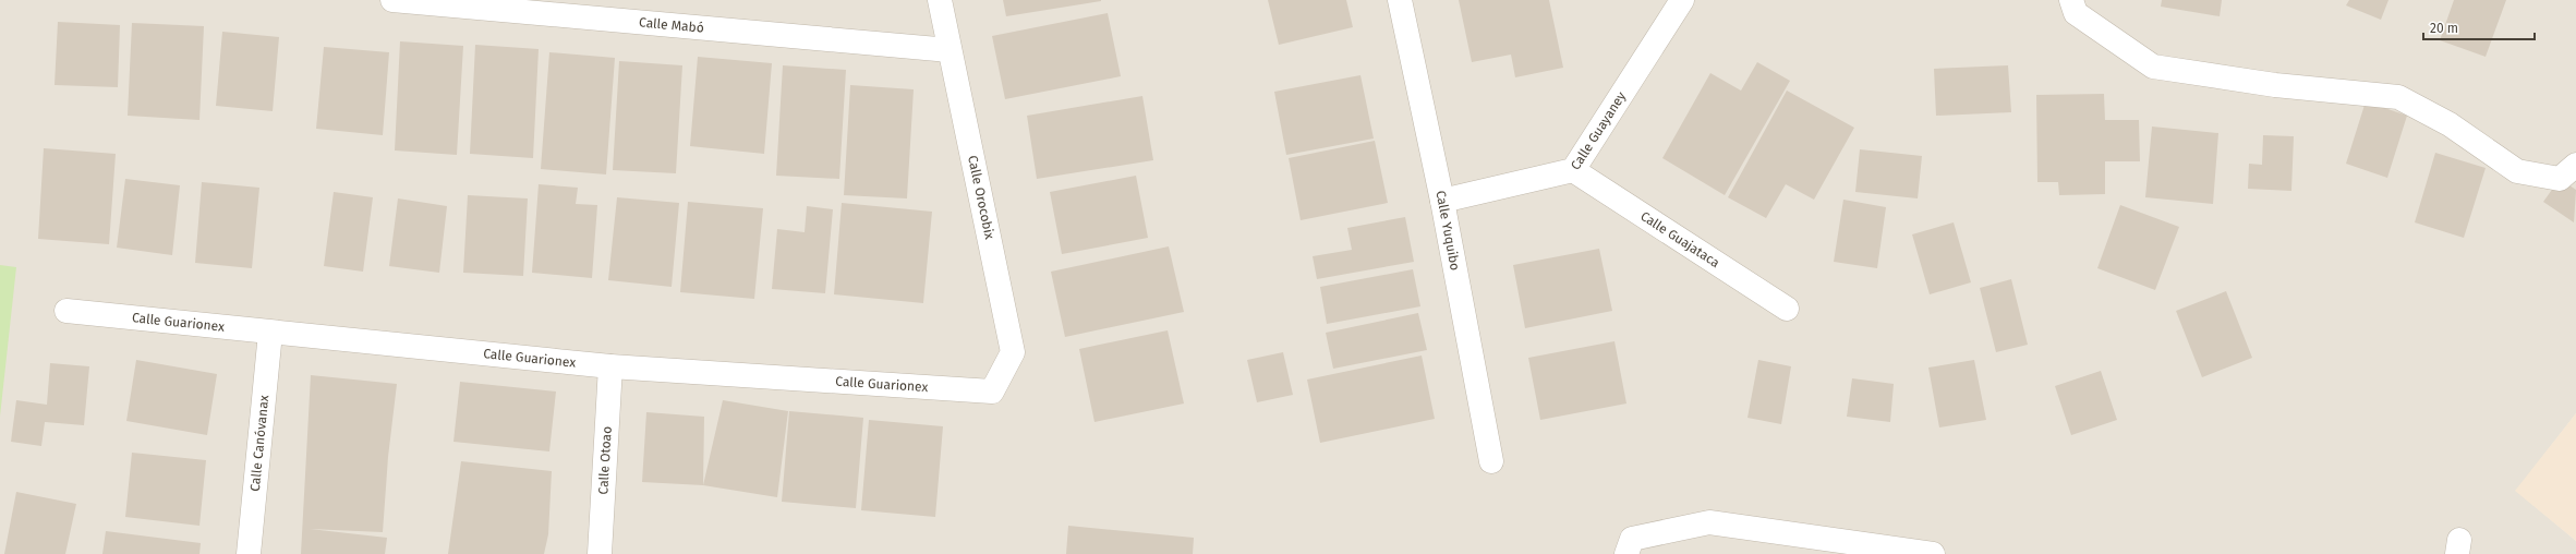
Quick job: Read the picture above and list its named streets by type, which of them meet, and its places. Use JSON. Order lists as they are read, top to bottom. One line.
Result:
{"streets":{"street":["Calle Mabó","Calle Guayaney","Calle Orocobix","Calle Yuquibo","Calle Guajataca","Calle Guarionex","Calle Canóvanax","Calle Otoao"]},"crossings":[["Calle Mabó","Calle Orocobix"],["Calle Guayaney","Calle Yuquibo"],["Calle Guayaney","Calle Guajataca"],["Calle Orocobix","Calle Guarionex"],["Calle Guarionex","Calle Canóvanax"],["Calle Guarionex","Calle Otoao"]],"scale_bar":"20 m"}
